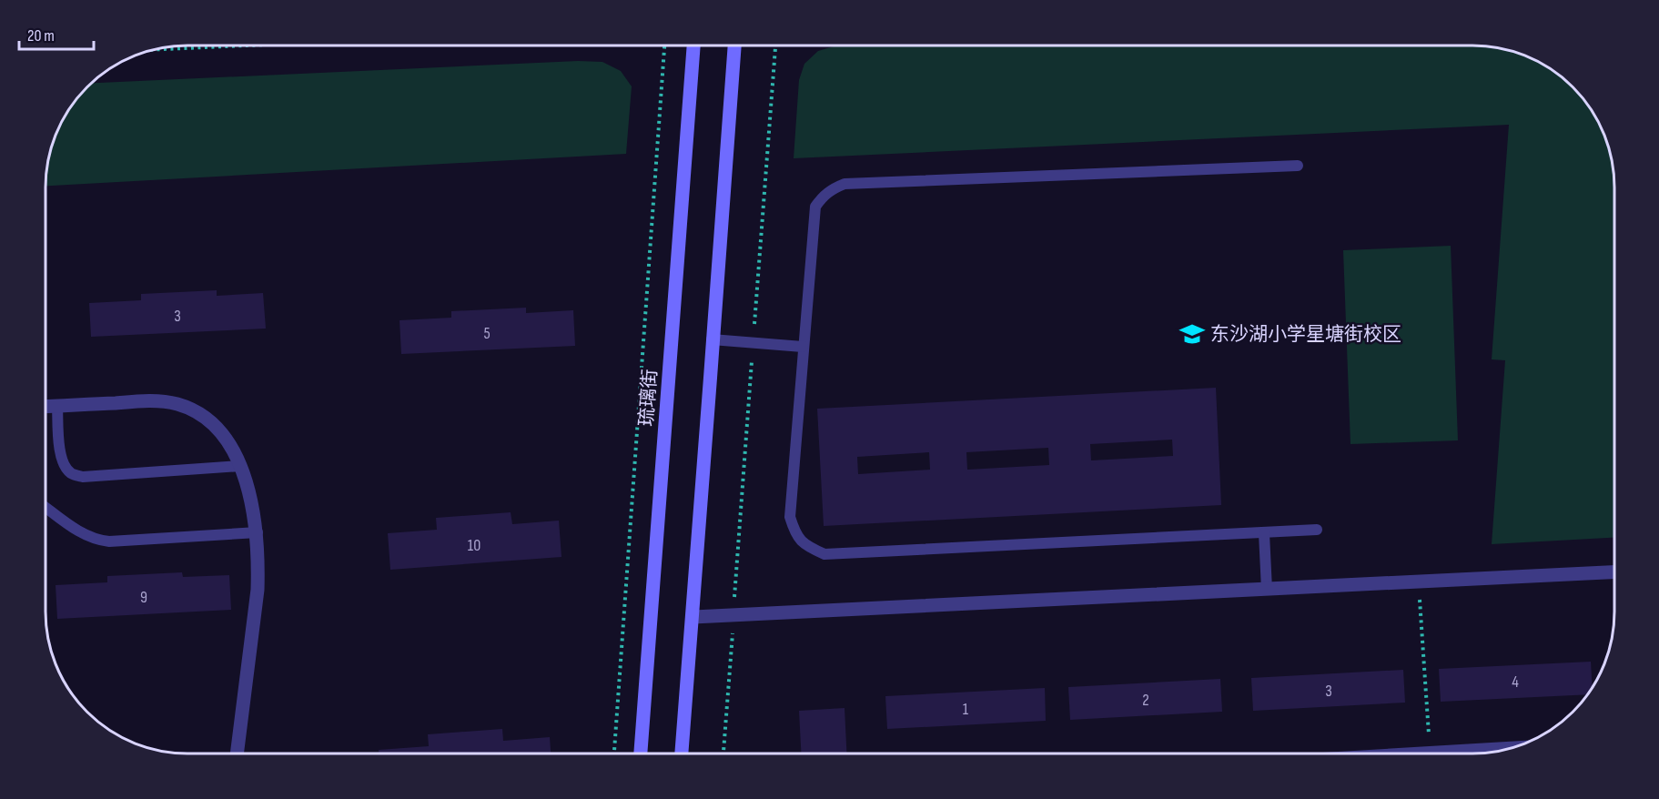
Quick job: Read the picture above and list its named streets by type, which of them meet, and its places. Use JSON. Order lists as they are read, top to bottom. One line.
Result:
{"streets":{"main road":["琉璃街"]},"places":{"school or university":["东沙湖小学星塘街校区"]},"house_numbers":["3","5","10","9","4","3","2","1"],"scale_bar":"20 m"}
